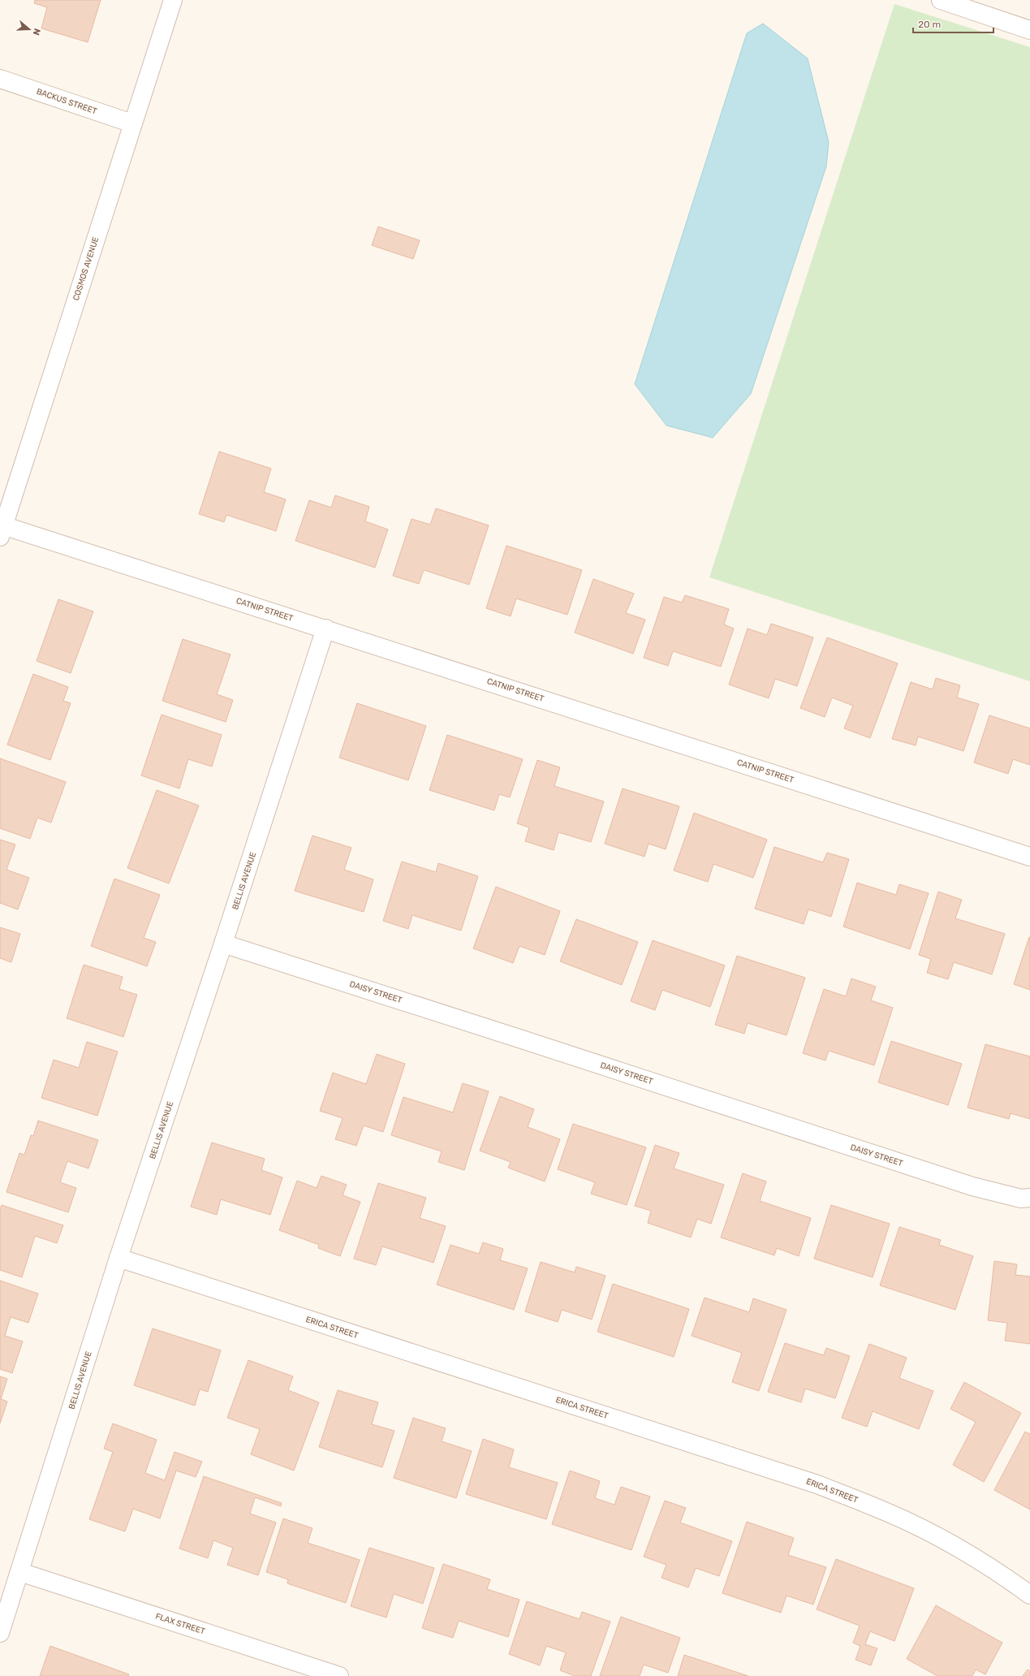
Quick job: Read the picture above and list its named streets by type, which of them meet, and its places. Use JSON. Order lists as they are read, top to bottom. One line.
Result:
{"streets":{"street":["BACKUS STREET","COSMOS AVENUE","CATNIP STREET","BELLIS AVENUE","DAISY STREET","ERICA STREET","FLAX STREET"]},"crossings":[["BACKUS STREET","COSMOS AVENUE"],["COSMOS AVENUE","CATNIP STREET"],["CATNIP STREET","BELLIS AVENUE"],["BELLIS AVENUE","DAISY STREET"],["BELLIS AVENUE","ERICA STREET"],["BELLIS AVENUE","FLAX STREET"]],"scale_bar":"20 m","north":"right"}
